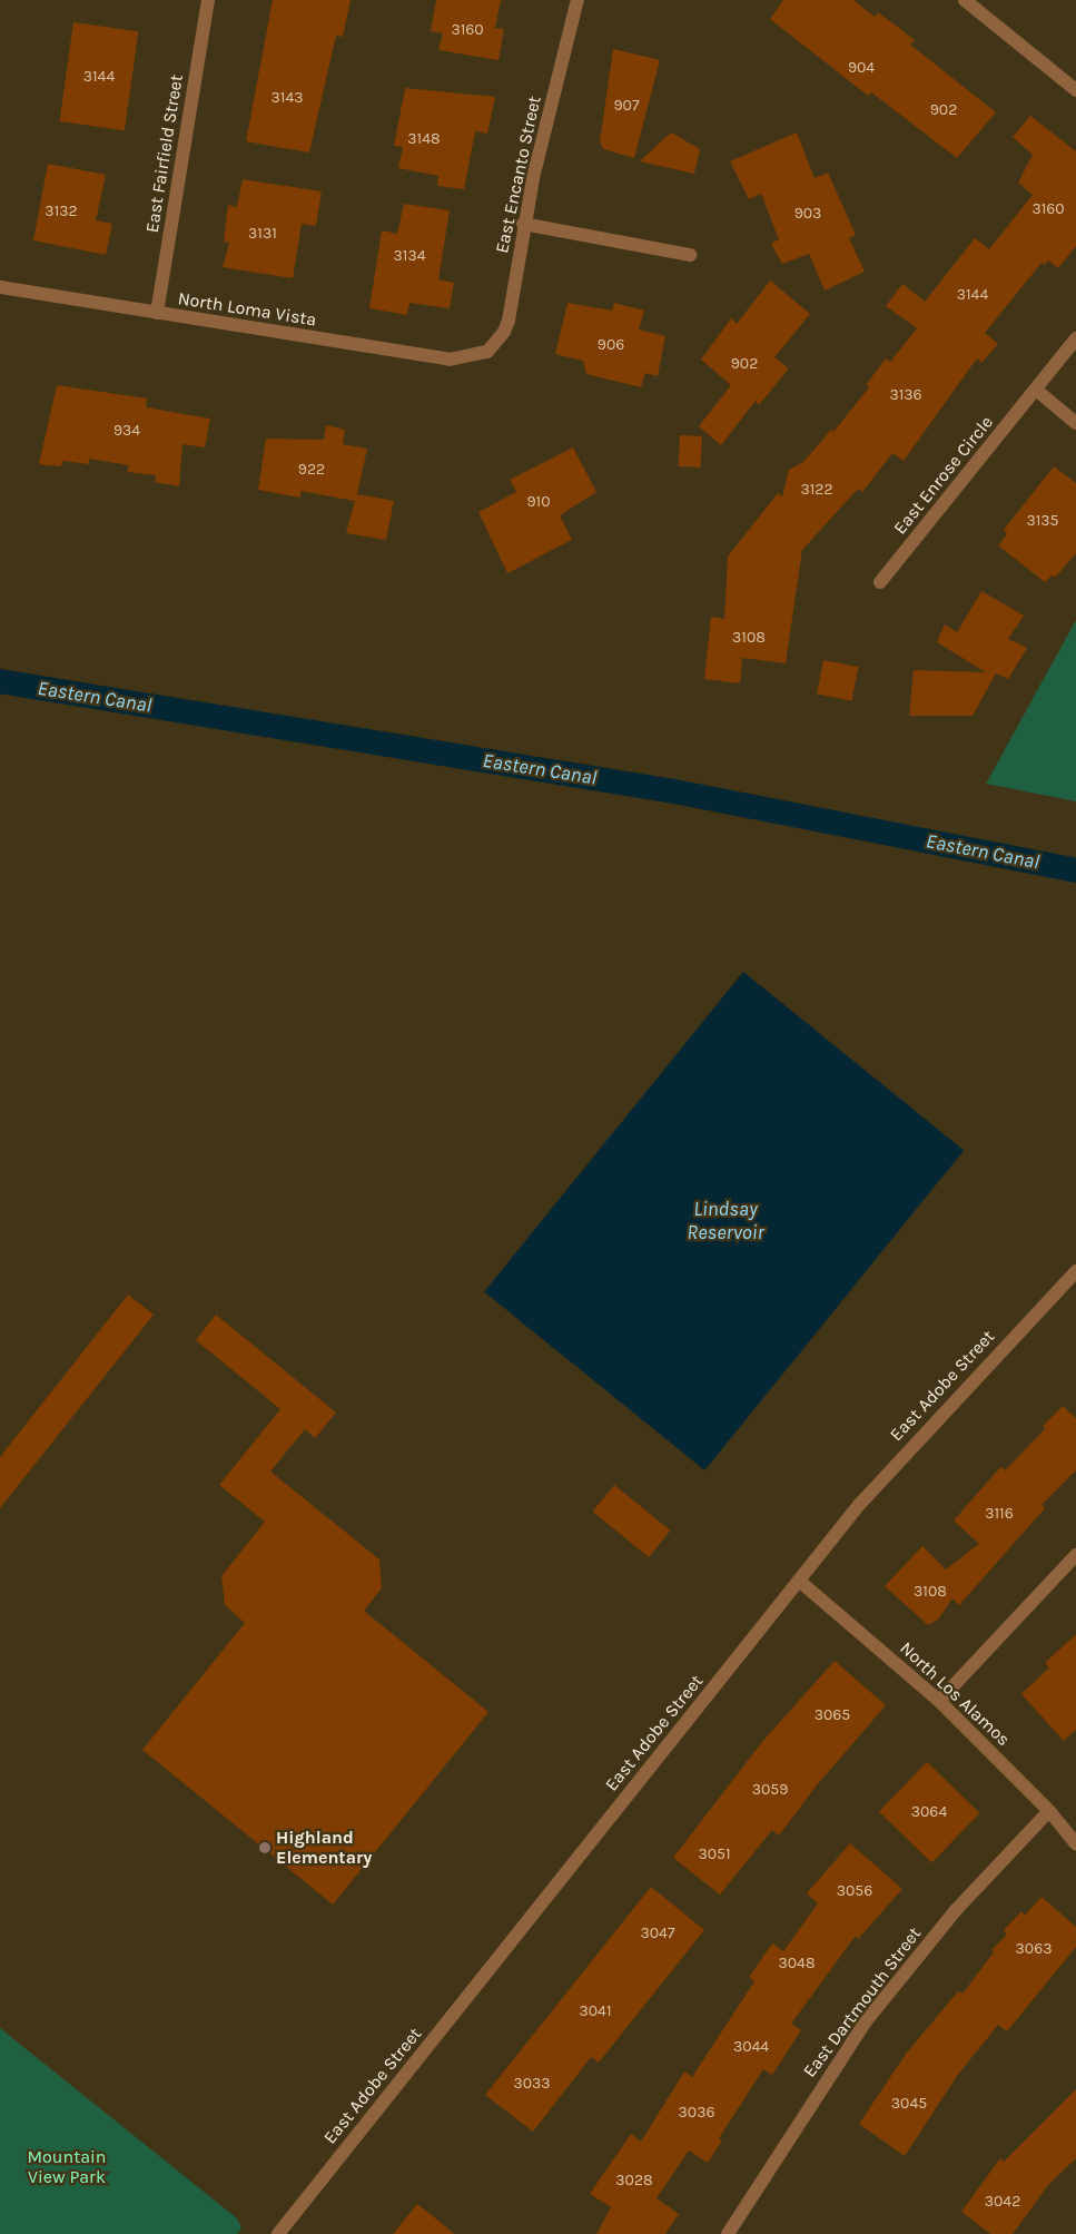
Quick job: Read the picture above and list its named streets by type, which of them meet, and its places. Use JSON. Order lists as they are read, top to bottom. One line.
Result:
{"streets":{"street":["East Fairfield Street","East Encanto Street","North Loma Vista","East Enrose Circle","East Adobe Street","North Los Alamos","East Dartmouth Street"]},"crossings":[["East Fairfield Street","North Loma Vista"],["East Encanto Street","North Loma Vista"],["East Adobe Street","North Los Alamos"],["North Los Alamos","East Dartmouth Street"]],"water":["Eastern Canal","Lindsay Reservoir"],"parks":["Mountain View Park"],"places":["Highland Elementary"],"house_numbers":["3160","904","3144","3143","907","902","3148","3160","3132","903","3131","3134","3144","906","902","3136","934","922","3122","910","3135","3108","3116","3108","3065","3059","3064","3051","3056","3047","3063","3048","3041","3044","3033","3045","3036","3028","3042"]}
